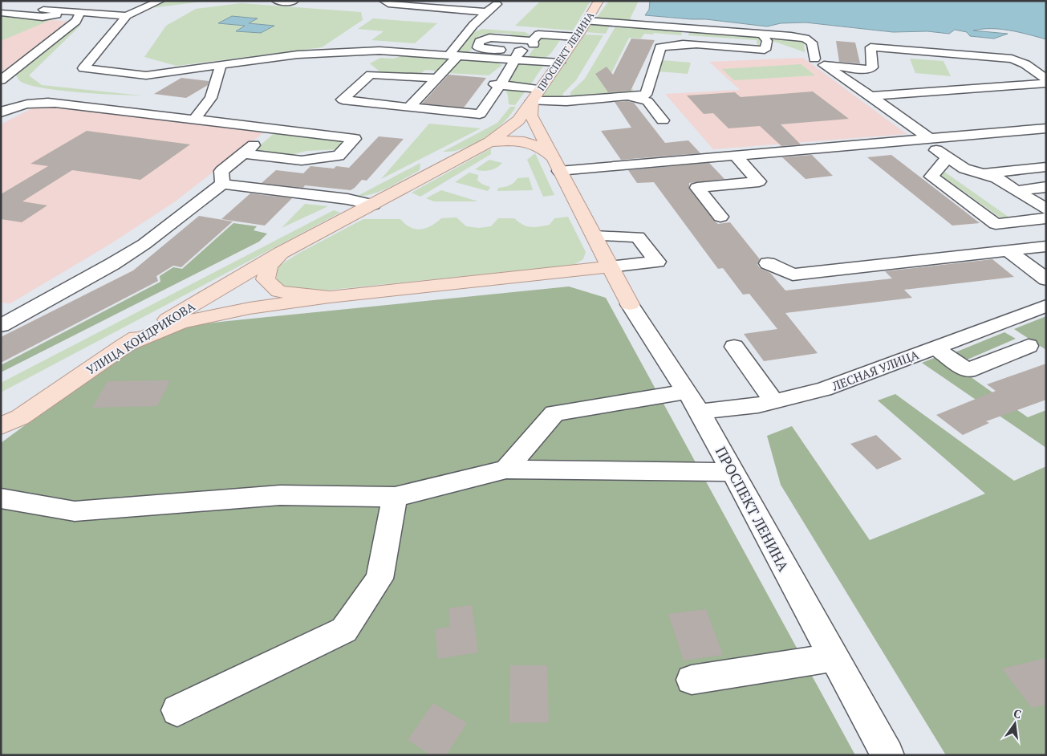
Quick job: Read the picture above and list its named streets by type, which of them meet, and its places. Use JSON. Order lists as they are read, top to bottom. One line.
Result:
{"streets":{"main road":["ПРОСПЕКТ ЛЕНИНА","УЛИЦА КОНДРИКОВА"],"street":["ЛЕСНАЯ УЛИЦА"]},"crossings":[["ПРОСПЕКТ ЛЕНИНА","УЛИЦА КОНДРИКОВА"],["ПРОСПЕКТ ЛЕНИНА","ЛЕСНАЯ УЛИЦА"]],"north":"top"}
